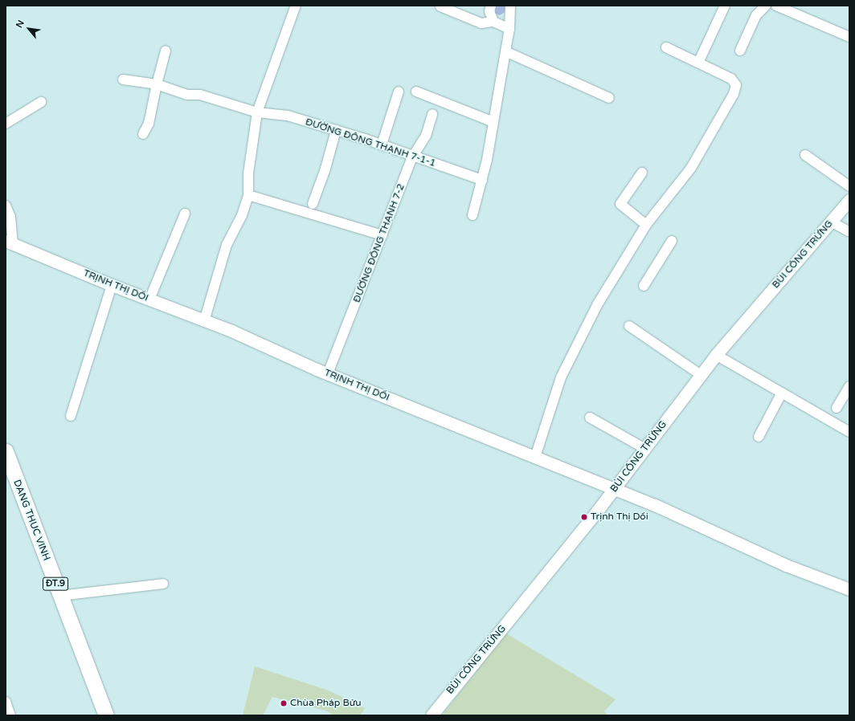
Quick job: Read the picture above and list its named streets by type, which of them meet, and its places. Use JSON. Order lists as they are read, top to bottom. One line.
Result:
{"streets":{"main road":["DANG THUC VINH","ĐT.9"],"street":["ĐƯỜNG ĐÔNG THẠNH 7-1-1","ĐƯỜNG ĐÔNG THẠNH 7-2","BÙI CÔNG TRỪNG","TRỊNH THỊ DỐI"]},"crossings":[["ĐƯỜNG ĐÔNG THẠNH 7-1-1","ĐƯỜNG ĐÔNG THẠNH 7-2"],["ĐƯỜNG ĐÔNG THẠNH 7-2","TRỊNH THỊ DỐI"],["BÙI CÔNG TRỪNG","TRỊNH THỊ DỐI"]],"places":["Trịnh Thị Dối","Chùa Pháp Bửu"],"north":"top left"}
